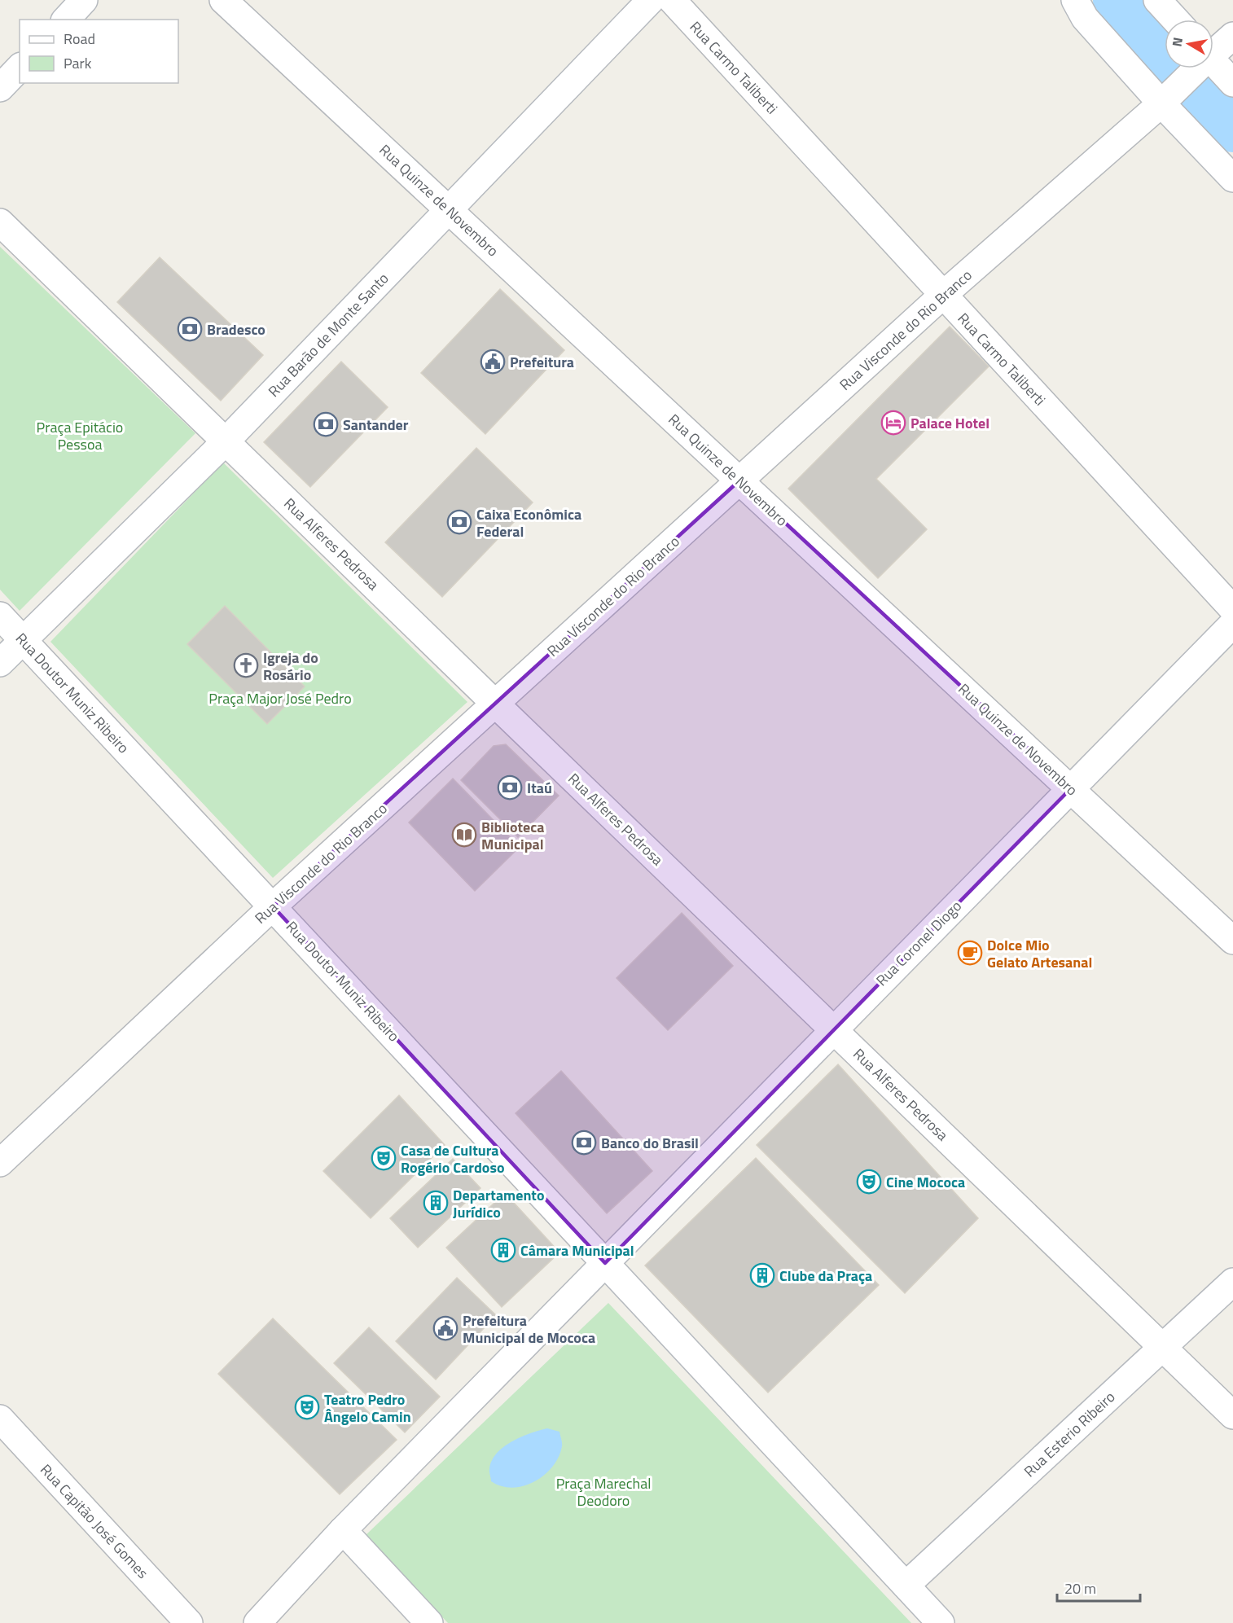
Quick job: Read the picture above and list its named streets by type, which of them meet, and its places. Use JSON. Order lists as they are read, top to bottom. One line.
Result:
{"streets":{"street":["Rua Carmo Taliberti","Rua Quinze de Novembro","Rua Visconde do Rio Branco","Rua Barão de Monte Santo","Rua Alferes Pedrosa","Rua Doutor Muniz Ribeiro","Rua Coronel Diogo","Rua Esterio Ribeiro","Rua Capitão José Gomes"]},"crossings":[["Rua Carmo Taliberti","Rua Visconde do Rio Branco"],["Rua Quinze de Novembro","Rua Visconde do Rio Branco"],["Rua Quinze de Novembro","Rua Barão de Monte Santo"],["Rua Quinze de Novembro","Rua Coronel Diogo"],["Rua Visconde do Rio Branco","Rua Alferes Pedrosa"],["Rua Visconde do Rio Branco","Rua Doutor Muniz Ribeiro"],["Rua Barão de Monte Santo","Rua Alferes Pedrosa"],["Rua Barão de Monte Santo","Rua Doutor Muniz Ribeiro"],["Rua Alferes Pedrosa","Rua Coronel Diogo"],["Rua Alferes Pedrosa","Rua Esterio Ribeiro"],["Rua Doutor Muniz Ribeiro","Rua Coronel Diogo"]],"parks":["Praça Epitácio Pessoa","Praça Major José Pedro","Praça Marechal Deodoro"],"places":{"bank":["Bradesco","Santander","Caixa Econômica Federal","Itaú","Banco do Brasil"],"public building":["Prefeitura","Prefeitura Municipal de Mococa"],"hotel":["Palace Hotel"],"church":["Igreja do Rosário"],"library":["Biblioteca Municipal"],"cafe":["Dolce Mio Gelato Artesanal"],"theatre":["Casa de Cultura Rogério Cardoso","Cine Mococa","Teatro Pedro Ângelo Camin"],"building":["Departamento Jurídico","Câmara Municipal","Clube da Praça"]},"legend":["Road","Park"],"scale_bar":"20 m","north":"left"}
